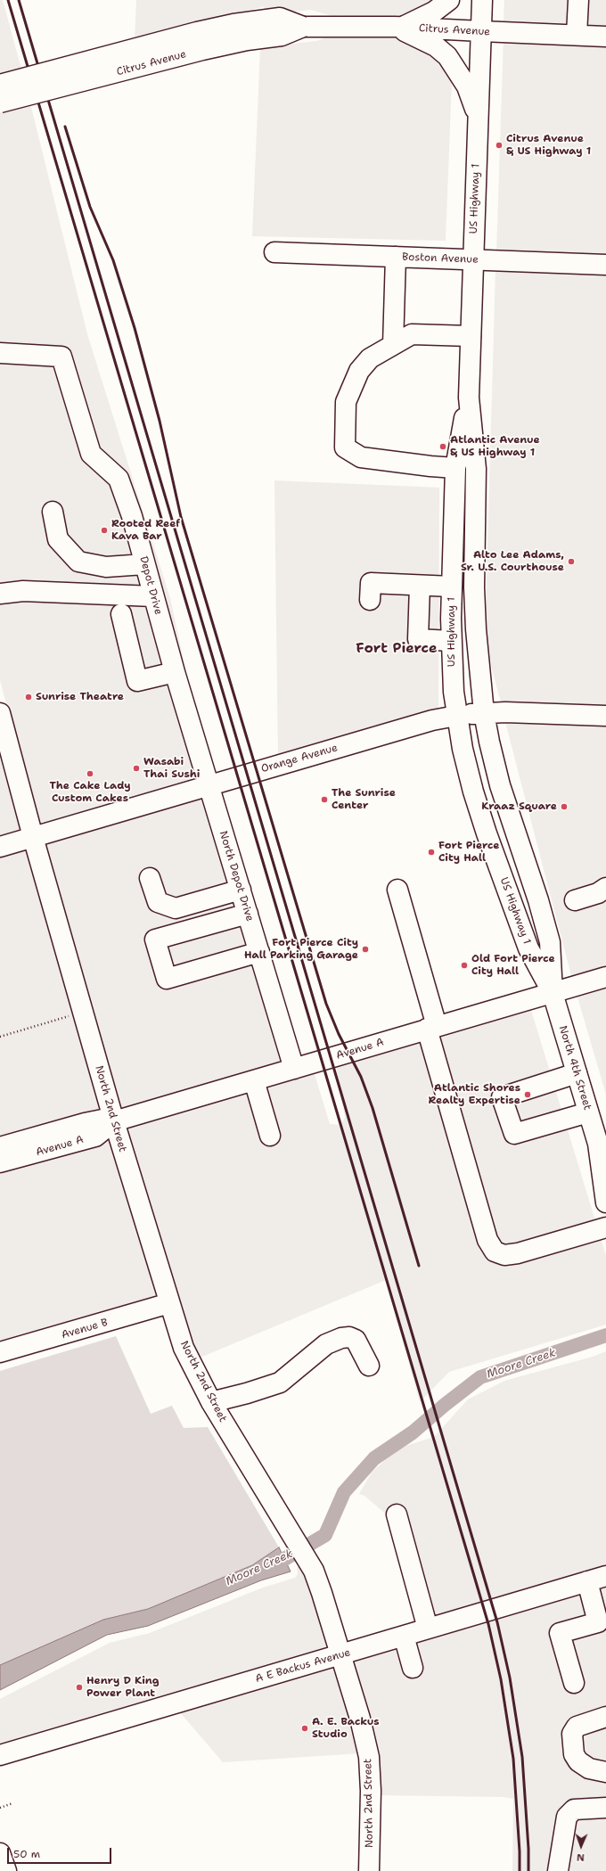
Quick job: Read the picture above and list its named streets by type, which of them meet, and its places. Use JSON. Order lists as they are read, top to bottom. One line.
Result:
{"streets":{"street":["Citrus Avenue","US Highway 1","Boston Avenue","Depot Drive","Orange Avenue","North Depot Drive","Avenue A","North 4th Street","North 2nd Street","Avenue B","A E Backus Avenue"]},"crossings":[["Citrus Avenue","US Highway 1"],["US Highway 1","Boston Avenue"],["US Highway 1","Orange Avenue"],["US Highway 1","Avenue A"],["US Highway 1","North 4th Street"],["Depot Drive","Orange Avenue"],["Depot Drive","North Depot Drive"],["Orange Avenue","North Depot Drive"],["Orange Avenue","North 2nd Street"],["North Depot Drive","Avenue A"],["Avenue A","North 4th Street"],["Avenue A","North 2nd Street"],["North 2nd Street","Avenue B"],["North 2nd Street","A E Backus Avenue"]],"districts":["Fort Pierce"],"water":["Moore Creek"],"places":["Citrus Avenue & US Highway 1","Atlantic Avenue & US Highway 1","Rooted Reef Kava Bar","Alto Lee Adams, Sr. U.S. Courthouse","Sunrise Theatre","Wasabi Thai Sushi","The Cake Lady Custom Cakes","The Sunrise Center","Kraaz Square","Fort Pierce City Hall","Fort Pierce City Hall Parking Garage","Old Fort Pierce City Hall","Atlantic Shores Realty Expertise","Henry D King Power Plant","A. E. Backus Studio"],"scale_bar":"50 m","north":"bottom"}
